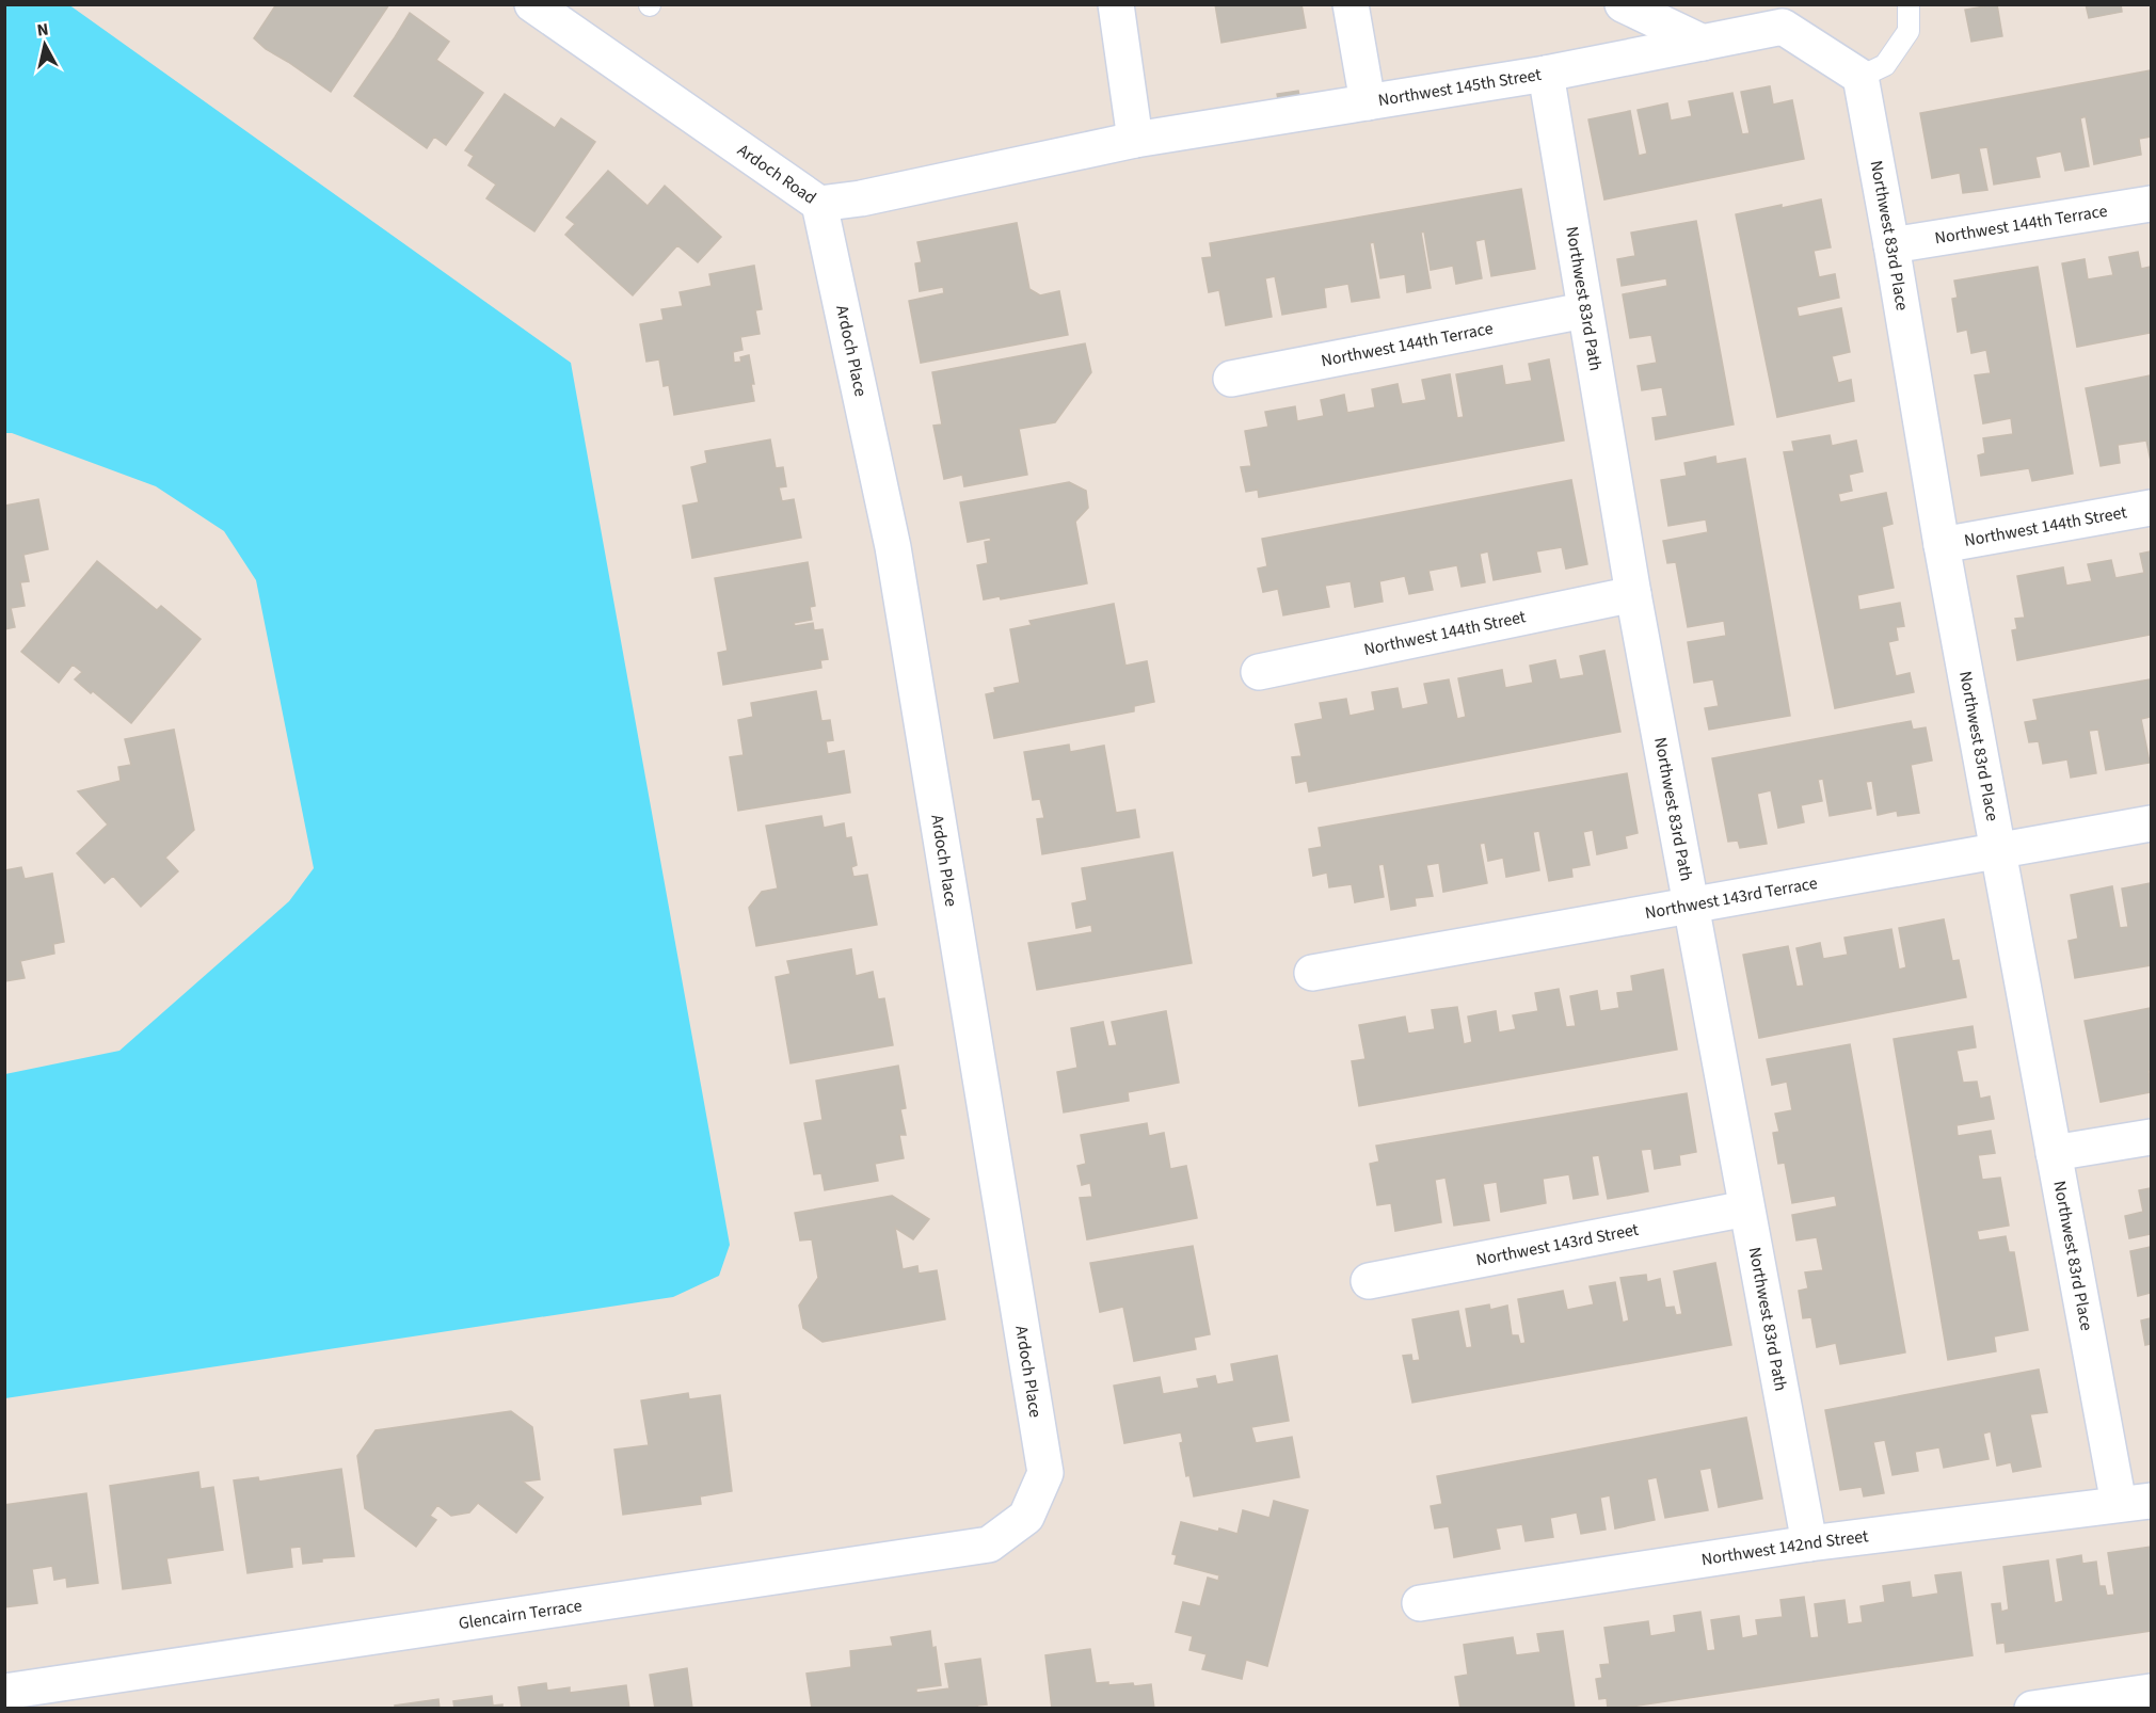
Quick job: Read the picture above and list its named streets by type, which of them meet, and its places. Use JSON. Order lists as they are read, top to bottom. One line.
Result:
{"streets":{"street":["Northwest 145th Street","Ardoch Road","Northwest 144th Terrace","Northwest 83rd Place","Northwest 83rd Path","Ardoch Place","Northwest 144th Street","Northwest 143rd Terrace","Northwest 143rd Street","Northwest 142nd Street","Glencairn Terrace"]},"crossings":[["Northwest 145th Street","Ardoch Road"],["Northwest 145th Street","Northwest 83rd Path"],["Ardoch Road","Ardoch Place"],["Northwest 144th Terrace","Northwest 83rd Place"],["Northwest 144th Terrace","Northwest 83rd Path"],["Northwest 83rd Place","Northwest 144th Street"],["Northwest 83rd Place","Northwest 143rd Terrace"],["Northwest 83rd Place","Northwest 142nd Street"],["Northwest 83rd Path","Northwest 144th Street"],["Northwest 83rd Path","Northwest 143rd Terrace"],["Northwest 83rd Path","Northwest 143rd Street"],["Northwest 83rd Path","Northwest 142nd Street"],["Ardoch Place","Glencairn Terrace"]],"north":"top"}
